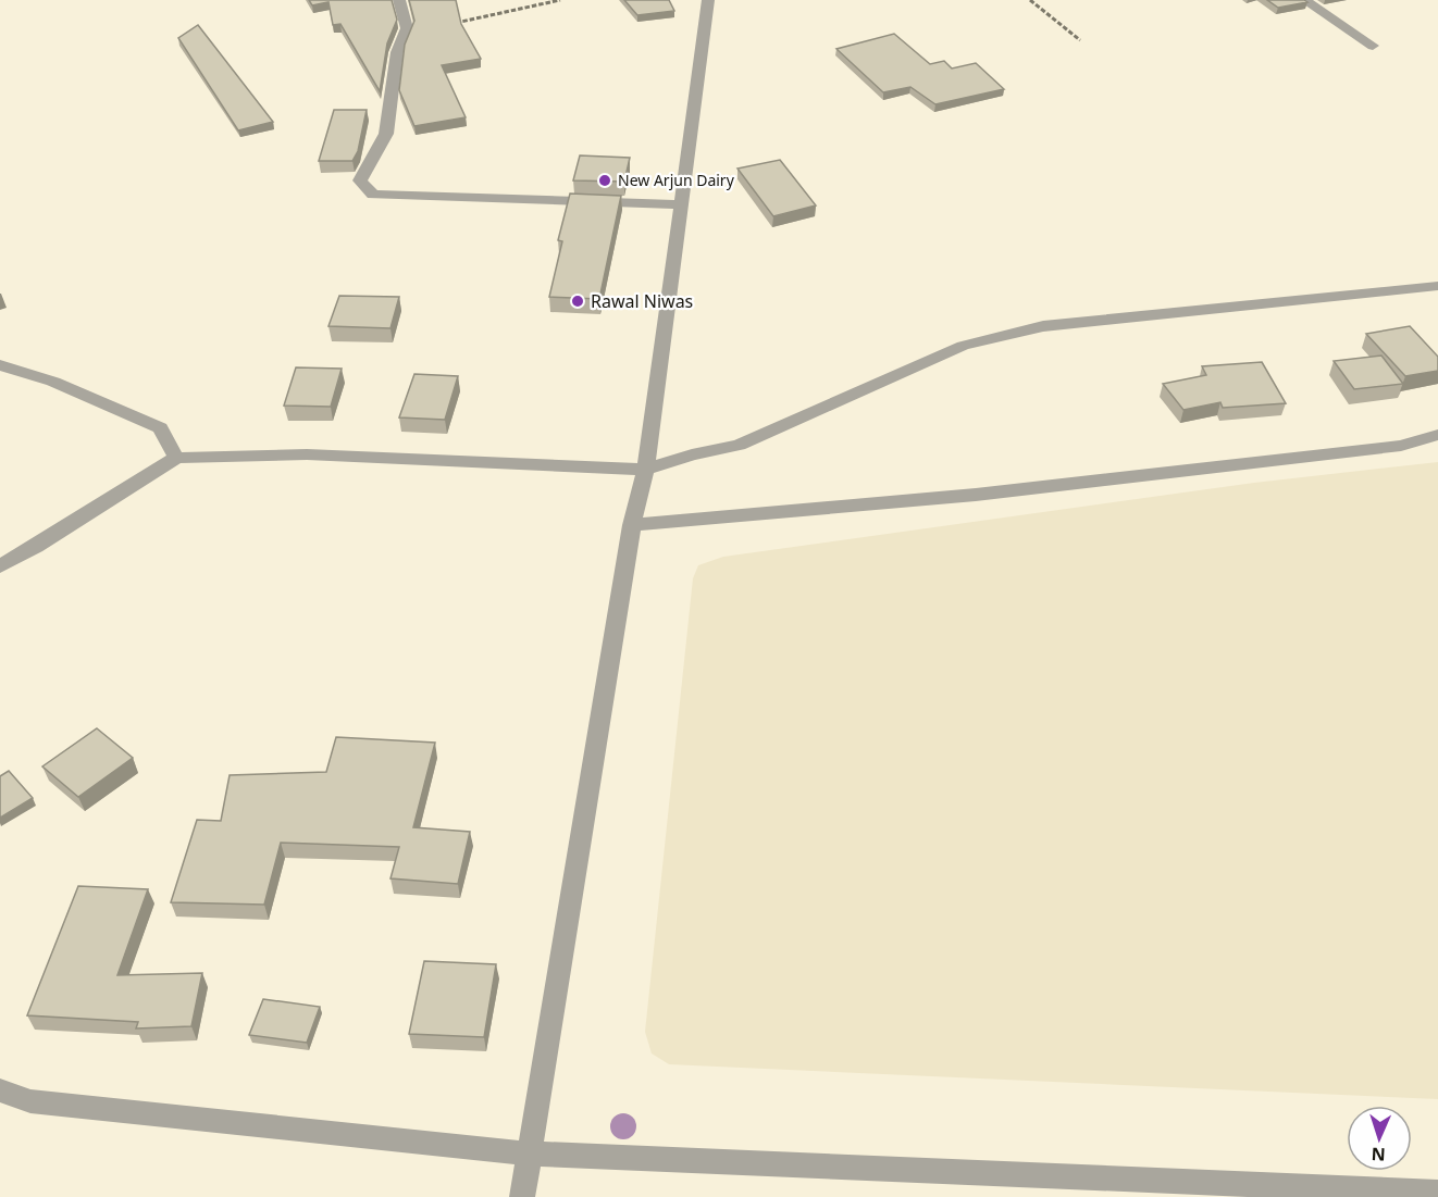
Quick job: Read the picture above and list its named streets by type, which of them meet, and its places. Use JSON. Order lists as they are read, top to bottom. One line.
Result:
{"places":["New Arjun Dairy","Rawal Niwas"],"north":"bottom"}
